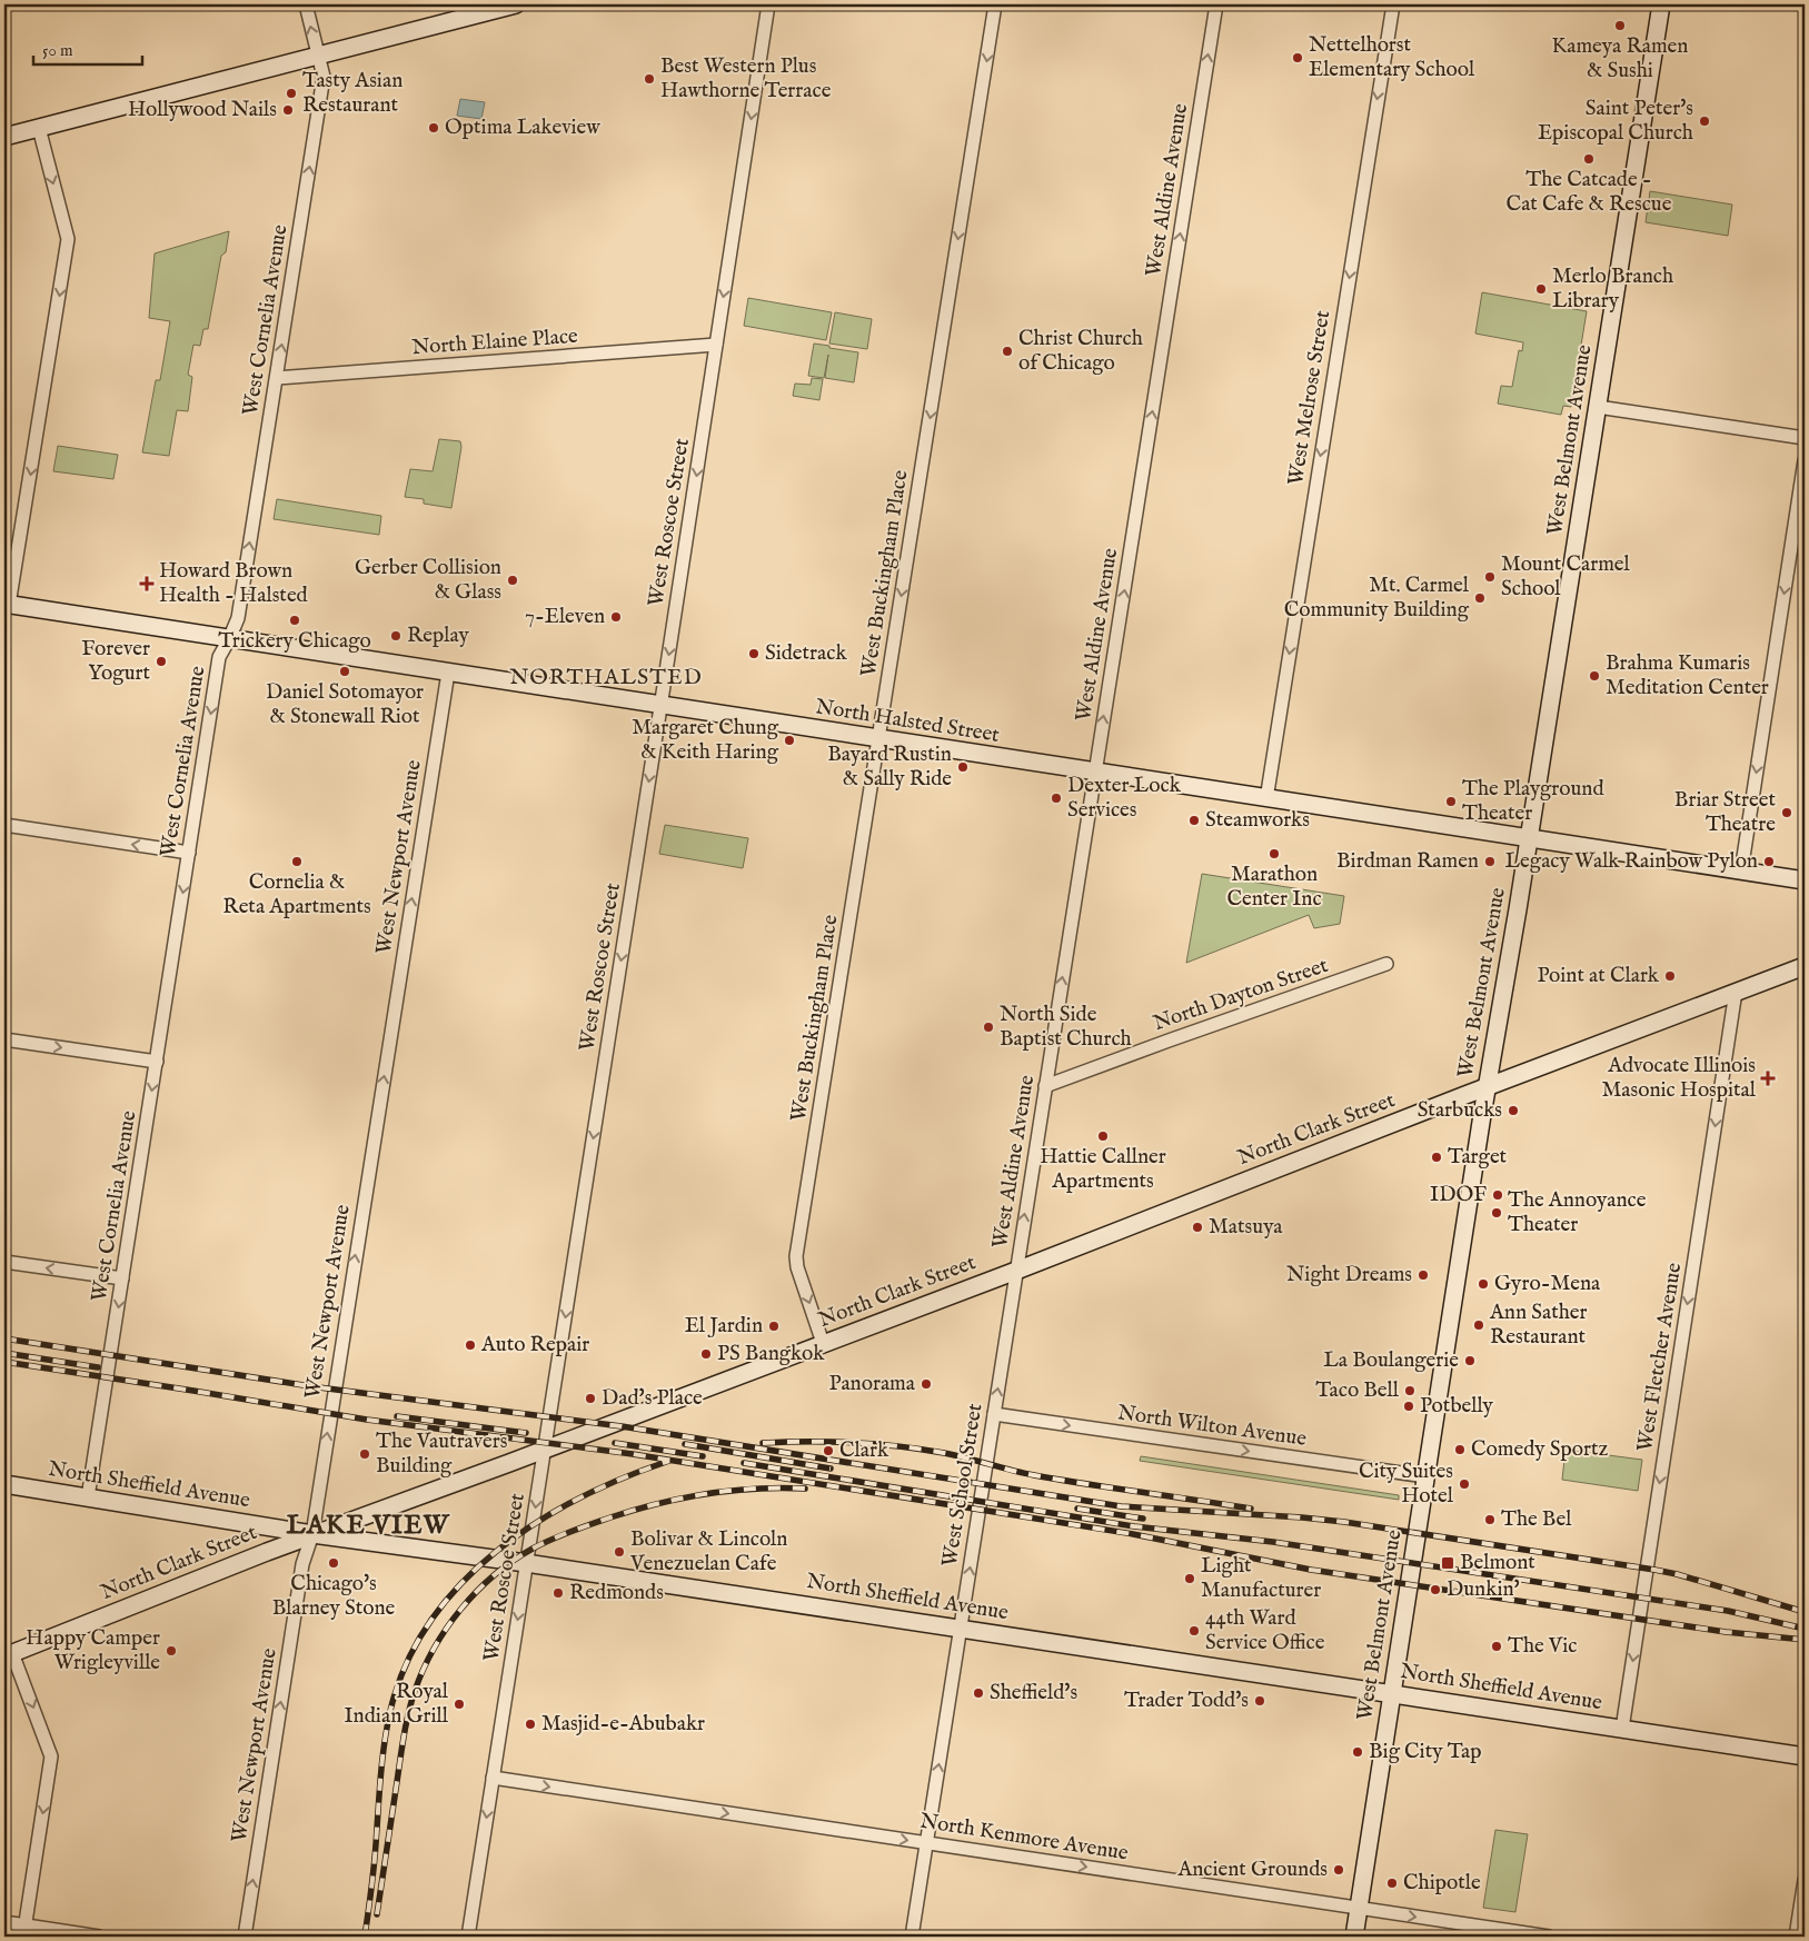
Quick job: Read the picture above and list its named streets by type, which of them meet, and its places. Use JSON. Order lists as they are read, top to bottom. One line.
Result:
{"streets":{"main road":["West Belmont Avenue","North Halsted Street","North Clark Street","North Sheffield Avenue"],"street":["West Aldine Avenue","West Cornelia Avenue","North Elaine Place","West Melrose Street","West Roscoe Street","West Buckingham Place","West Newport Avenue","North Dayton Street","West Fletcher Avenue","North Wilton Avenue","West School Street","North Kenmore Avenue"]},"crossings":[["West Aldine Avenue","North Halsted Street"],["West Aldine Avenue","North Dayton Street"],["West Aldine Avenue","North Clark Street"],["West Aldine Avenue","West School Street"],["West Cornelia Avenue","North Elaine Place"],["West Cornelia Avenue","North Halsted Street"],["West Cornelia Avenue","North Sheffield Avenue"],["North Elaine Place","West Roscoe Street"],["West Melrose Street","North Halsted Street"],["West Belmont Avenue","North Halsted Street"],["West Belmont Avenue","North Clark Street"],["West Belmont Avenue","North Wilton Avenue"],["West Belmont Avenue","North Sheffield Avenue"],["West Belmont Avenue","North Kenmore Avenue"],["West Roscoe Street","North Halsted Street"],["West Roscoe Street","North Clark Street"],["West Roscoe Street","North Sheffield Avenue"],["West Roscoe Street","North Kenmore Avenue"],["West Buckingham Place","North Halsted Street"],["West Buckingham Place","North Clark Street"],["North Halsted Street","West Newport Avenue"],["West Newport Avenue","North Clark Street"],["West Newport Avenue","North Sheffield Avenue"],["North Clark Street","West Fletcher Avenue"],["North Clark Street","North Sheffield Avenue"],["North Clark Street","West School Street"],["West Fletcher Avenue","North Sheffield Avenue"],["North Wilton Avenue","West School Street"],["North Sheffield Avenue","West School Street"],["West School Street","North Kenmore Avenue"]],"one_way":["West Aldine Avenue","West Melrose Street","West Roscoe Street","West Buckingham Place","West Newport Avenue","West Fletcher Avenue","North Wilton Avenue","West School Street","North Kenmore Avenue"],"districts":["NORTHALSTED","LAKE VIEW"],"places":{"other":["Kameya Ramen & Sushi","Nettelhorst Elementary School","Best Western Plus Hawthorne Terrace","Tasty Asian Restaurant","Hollywood Nails","Saint Peter's Episcopal Church","Optima Lakeview","The Catcade - Cat Cafe & Rescue","Merlo Branch Library","Christ Church of Chicago","Mount Carmel School","Gerber Collision & Glass","Mt. Carmel Community Building","7-Eleven","Trickery Chicago","Replay","Sidetrack","Forever Yogurt","Daniel Sotomayor & Stonewall Riot","Brahma Kumaris Meditation Center","Margaret Chung & Keith Haring","Bayard Rustin & Sally Ride","Dexter Lock Services","The Playground Theater","Briar Street Theatre","Steamworks","Marathon Center Inc","Cornelia & Reta Apartments","Birdman Ramen","Legacy Walk Rainbow Pylon","Point at Clark","North Side Baptist Church","Starbucks","Hattie Callner Apartments","Target","IDOF","The Annoyance Theater","Matsuya","Night Dreams","Gyro-Mena","Ann Sather Restaurant","El Jardin","Auto Repair","PS Bangkok","La Boulangerie","Panorama","Taco Bell","Dad's Place","Potbelly","Comedy Sportz","Clark","The Vautravers Building","City Suites Hotel","The Bel","Bolivar & Lincoln Venezuelan Cafe","Chicago's Blarney Stone","Light Manufacturer","Dunkin'","Redmonds","44th Ward Service Office","The Vic","Happy Camper Wrigleyville","Sheffield's","Trader Todd's","Royal Indian Grill","Masjid-e-Abubakr","Big City Tap","Ancient Grounds","Chipotle"],"health":["Howard Brown Health - Halsted","Advocate Illinois Masonic Hospital"],"transit":["Belmont"]},"scale_bar":"50 m"}
